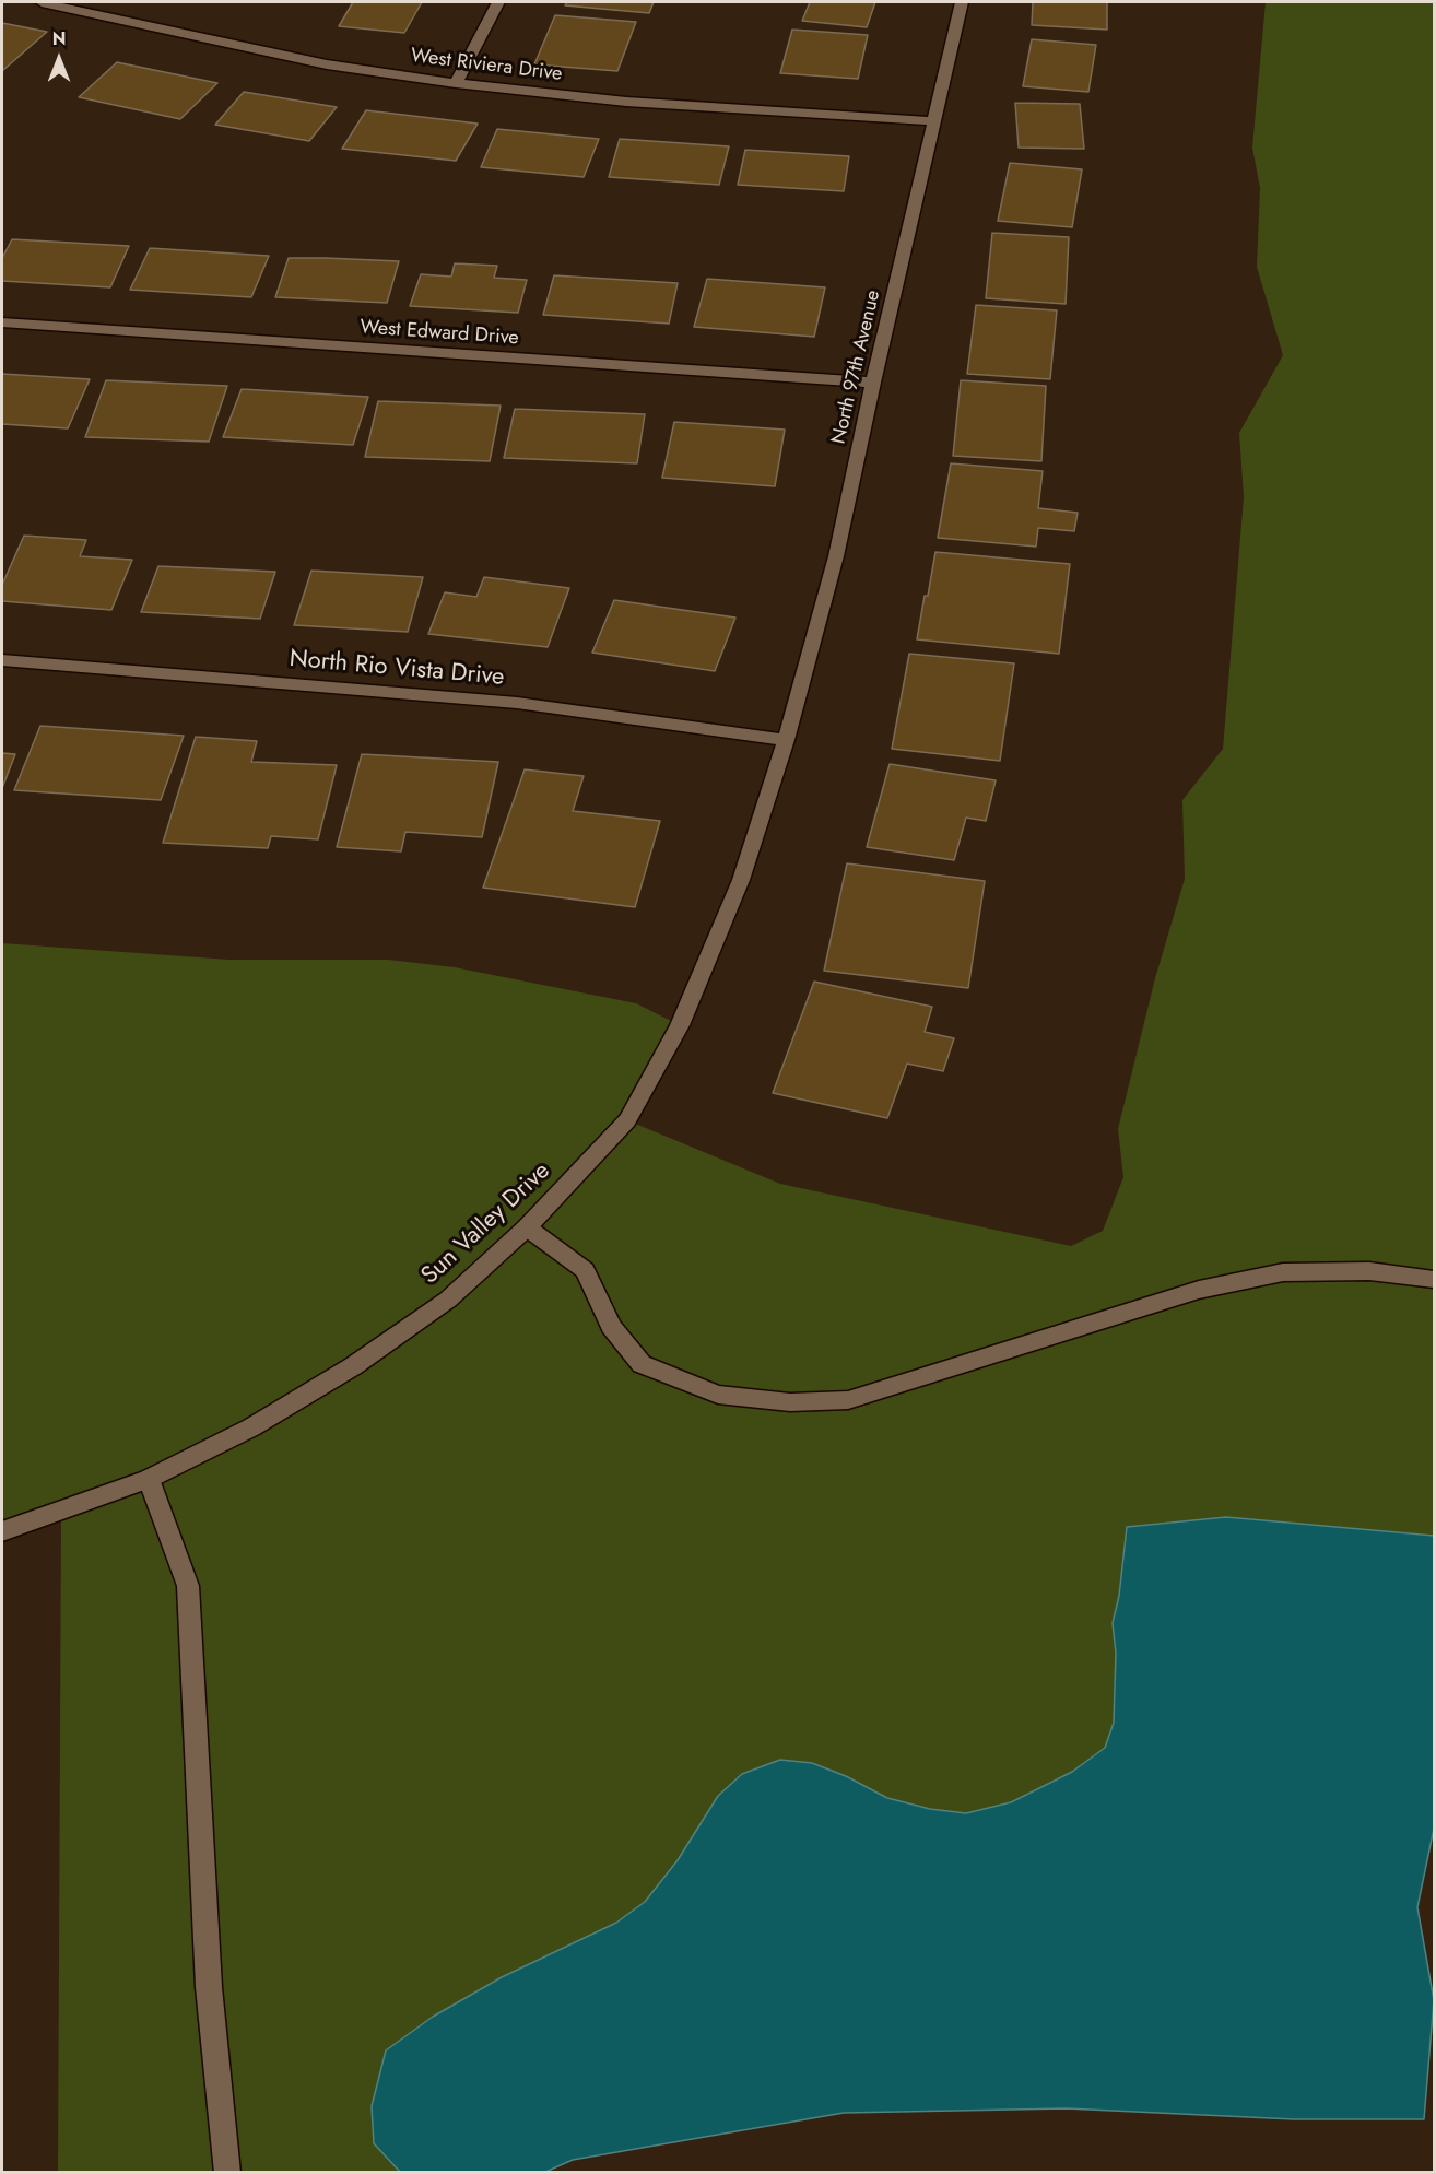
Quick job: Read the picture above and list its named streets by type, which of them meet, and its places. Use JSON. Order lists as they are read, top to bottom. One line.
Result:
{"streets":{"street":["West Riviera Drive","West Edward Drive","North 97th Avenue","North Rio Vista Drive","Sun Valley Drive"]},"crossings":[["West Riviera Drive","North 97th Avenue"],["West Edward Drive","North 97th Avenue"],["North 97th Avenue","North Rio Vista Drive"],["North 97th Avenue","Sun Valley Drive"],["North Rio Vista Drive","Sun Valley Drive"]],"north":"top"}
